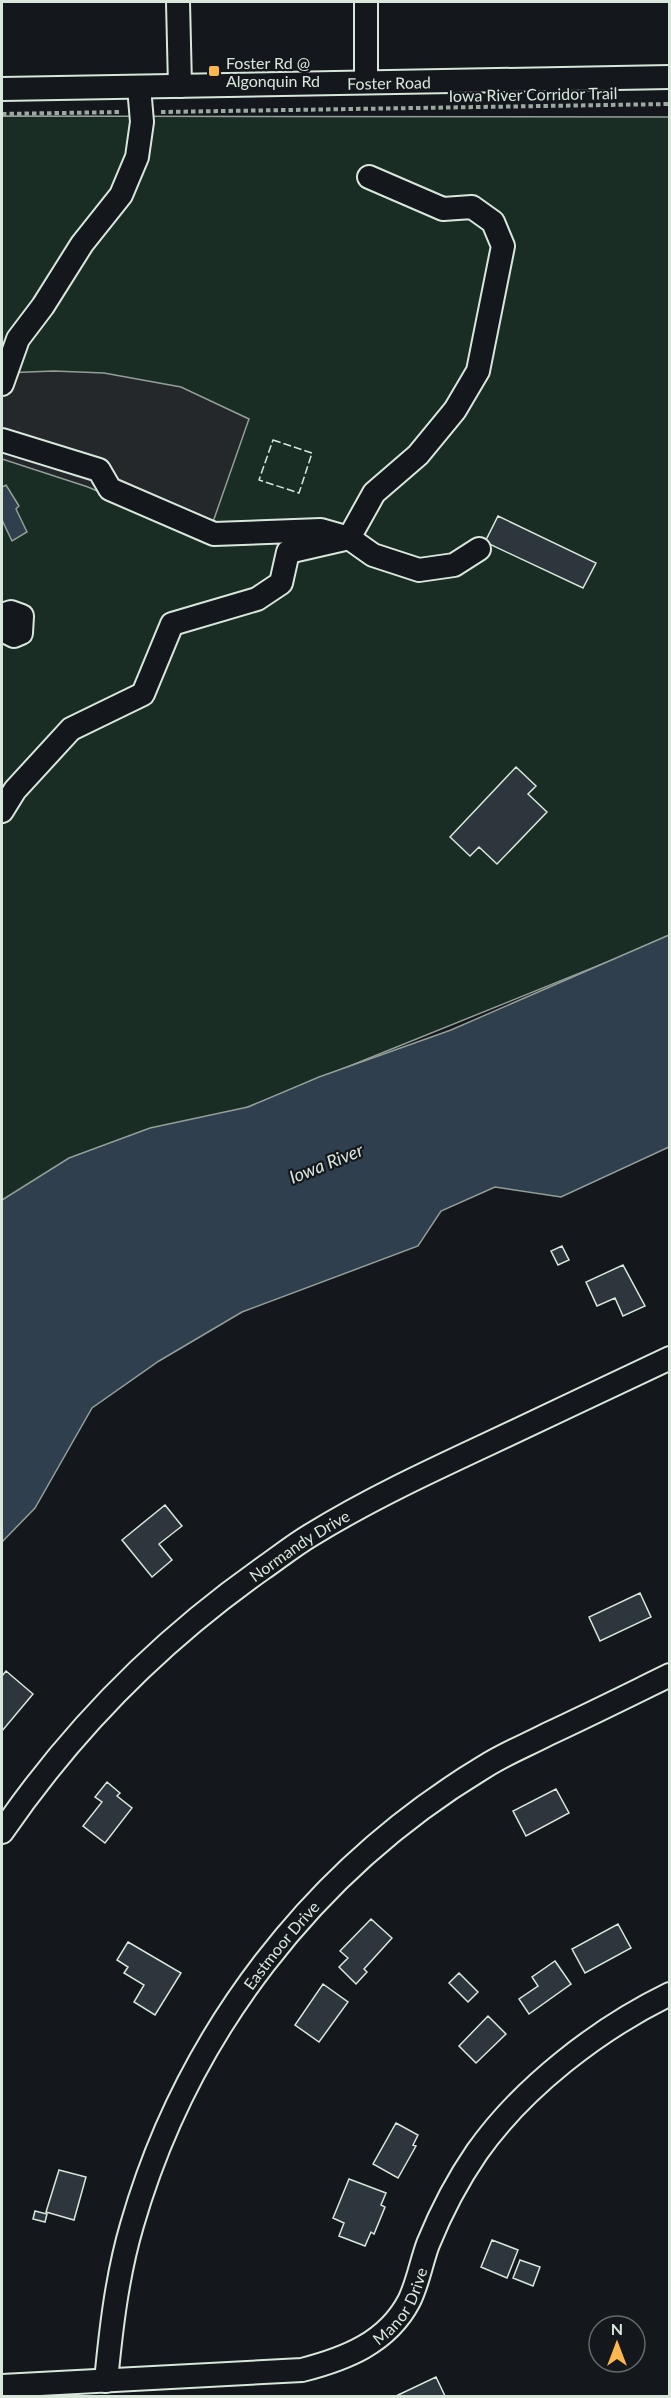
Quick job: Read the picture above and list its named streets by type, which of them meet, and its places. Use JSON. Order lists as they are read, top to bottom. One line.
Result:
{"streets":{"street":["Foster Road","Normandy Drive","Eastmoor Drive","Manor Drive"],"path":["Iowa River Corridor Trail"]},"crossings":[["Eastmoor Drive","Manor Drive"]],"water":["Iowa River"],"places":{"transit":["Foster Rd @ Algonquin Rd"]},"north":"top"}
